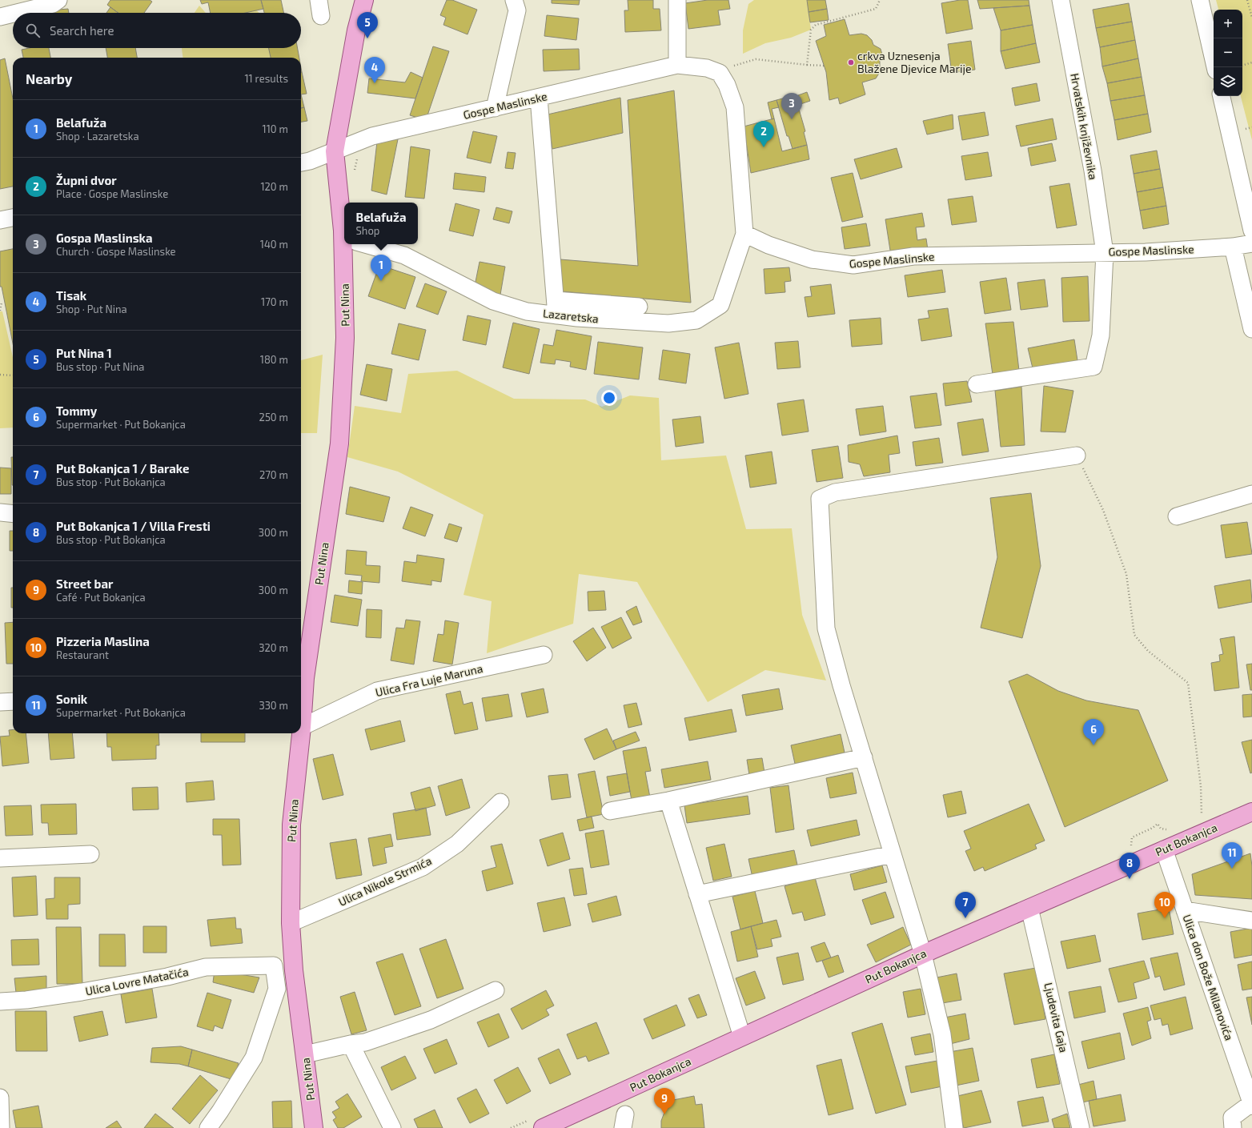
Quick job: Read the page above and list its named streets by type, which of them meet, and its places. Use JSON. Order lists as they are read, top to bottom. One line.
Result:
{"streets":{"main road":["Put Nina","Put Bokanjca"],"street":["Gospe Maslinske","Hrvatskih književnika","Lazaretska","Ulica Fra Luje Maruna","Ulica Nikole Strmića","Ulica don Bože Milanovića","Ulica Lovre Matačića","Ljudevita Gaja"]},"crossings":[["Gospe Maslinske","Hrvatskih književnika"],["Gospe Maslinske","Put Nina"],["Gospe Maslinske","Lazaretska"],["Put Nina","Ulica Fra Luje Maruna"],["Put Nina","Ulica Nikole Strmića"],["Put Bokanjca","Ulica don Bože Milanovića"],["Put Bokanjca","Ljudevita Gaja"]],"places":["crkva Uznesenja Blažene Djevice Marije"],"page":{"map_buttons":["+","−"],"pins":["5","4","3","2","1","6","11","8","7","10","9"],"search":"Search here","heading":["Nearby","11 results"],"list":[{"mark":"1","name":"Belafuža","note":"Shop · Lazaretska","value":"110 m"},{"mark":"2","name":"Župni dvor","note":"Place · Gospe Maslinske","value":"120 m"},{"mark":"3","name":"Gospa Maslinska","note":"Church · Gospe Maslinske","value":"140 m"},{"mark":"4","name":"Tisak","note":"Shop · Put Nina","value":"170 m"},{"mark":"5","name":"Put Nina 1","note":"Bus stop · Put Nina","value":"180 m"},{"mark":"6","name":"Tommy","note":"Supermarket · Put Bokanjca","value":"250 m"},{"mark":"7","name":"Put Bokanjca 1 / Barake","note":"Bus stop · Put Bokanjca","value":"270 m"},{"mark":"8","name":"Put Bokanjca 1 / Villa Fresti","note":"Bus stop · Put Bokanjca","value":"300 m"},{"mark":"9","name":"Street bar","note":"Café · Put Bokanjca","value":"300 m"},{"mark":"10","name":"Pizzeria Maslina","note":"Restaurant","value":"320 m"},{"mark":"11","name":"Sonik","note":"Supermarket · Put Bokanjca","value":"330 m"}],"popup":["Belafuža","Shop"]}}
